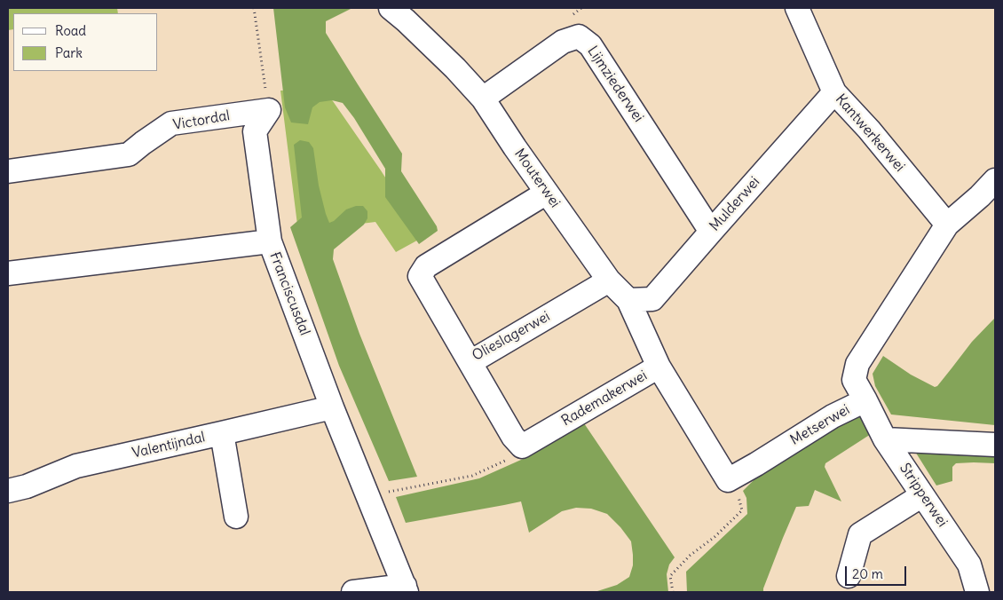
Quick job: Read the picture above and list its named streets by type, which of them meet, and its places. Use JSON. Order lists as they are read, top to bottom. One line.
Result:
{"streets":{"street":["Lijmziederwei","Victordal","Kantwerkerwei","Mouterwei","Mulderwei","Franciscusdal","Olieslagerwei","Rademakerwei","Metserwei","Valentijndal","Stripperwei"]},"crossings":[["Lijmziederwei","Mouterwei"],["Lijmziederwei","Mulderwei"],["Kantwerkerwei","Mulderwei"],["Kantwerkerwei","Metserwei"],["Mouterwei","Mulderwei"],["Mouterwei","Olieslagerwei"],["Mouterwei","Rademakerwei"],["Franciscusdal","Valentijndal"],["Rademakerwei","Metserwei"],["Metserwei","Stripperwei"]],"legend":["Road","Park"],"scale_bar":"20 m"}
